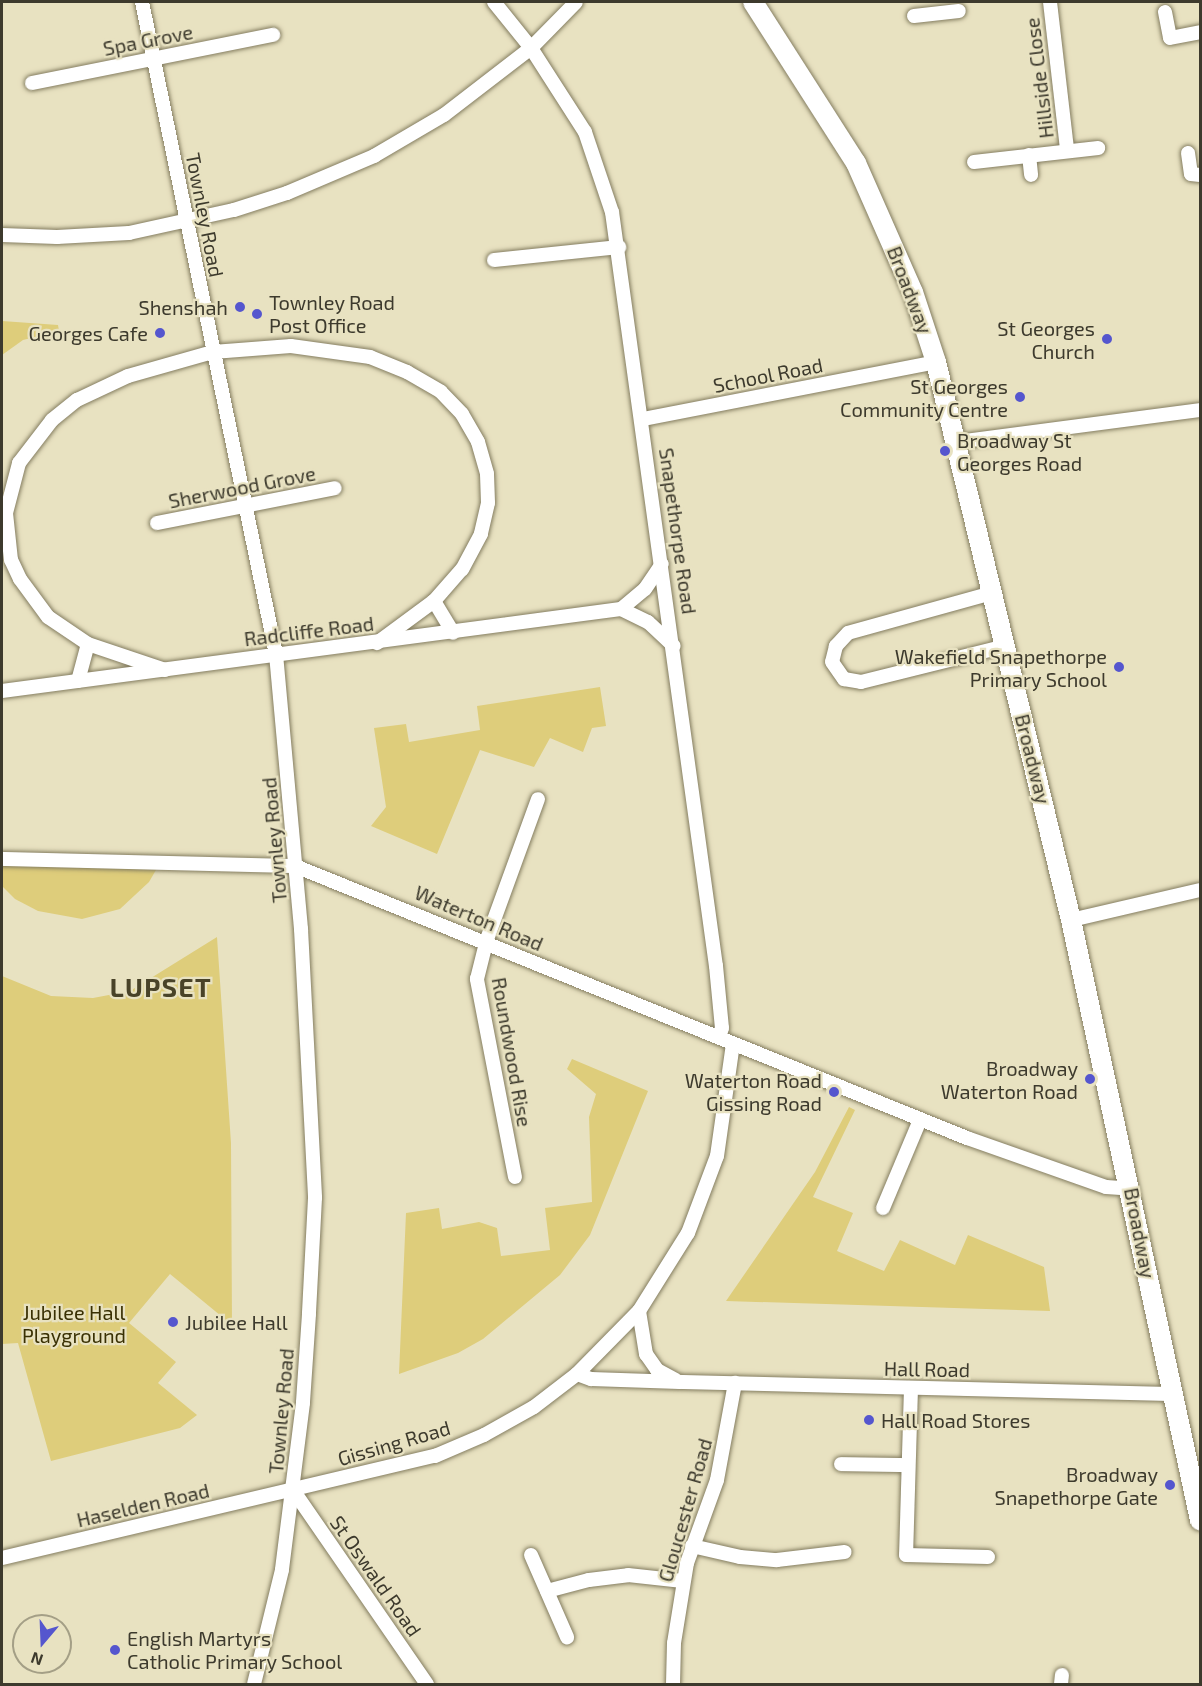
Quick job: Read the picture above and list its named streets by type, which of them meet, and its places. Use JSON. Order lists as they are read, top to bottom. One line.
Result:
{"streets":{"street":["Spa Grove","Hillside Close","Townley Road","Broadway","School Road","Sherwood Grove","Snapethorpe Road","Radcliffe Road","Waterton Road","Roundwood Rise","Hall Road","Gissing Road","Haselden Road","Gloucester Road","St Oswald Road"]},"crossings":[["Spa Grove","Townley Road"],["Townley Road","Sherwood Grove"],["Townley Road","Radcliffe Road"],["Townley Road","Waterton Road"],["Townley Road","Gissing Road"],["Townley Road","Haselden Road"],["Townley Road","St Oswald Road"],["Broadway","School Road"],["Broadway","Waterton Road"],["Broadway","Hall Road"],["School Road","Snapethorpe Road"],["Snapethorpe Road","Waterton Road"],["Waterton Road","Roundwood Rise"],["Waterton Road","Gissing Road"],["Hall Road","Gissing Road"],["Hall Road","Gloucester Road"],["Gissing Road","Haselden Road"],["Gissing Road","St Oswald Road"],["Haselden Road","St Oswald Road"]],"districts":["LUPSET"],"parks":["Jubilee Hall Playground"],"places":["Shenshah","Townley Road Post Office","Georges Cafe","St Georges Church","St Georges Community Centre","Broadway St Georges Road","Wakefield Snapethorpe Primary School","Broadway Waterton Road","Waterton Road Gissing Road","Jubilee Hall","Hall Road Stores","Broadway Snapethorpe Gate","English Martyrs Catholic Primary School"],"north":"bottom"}
